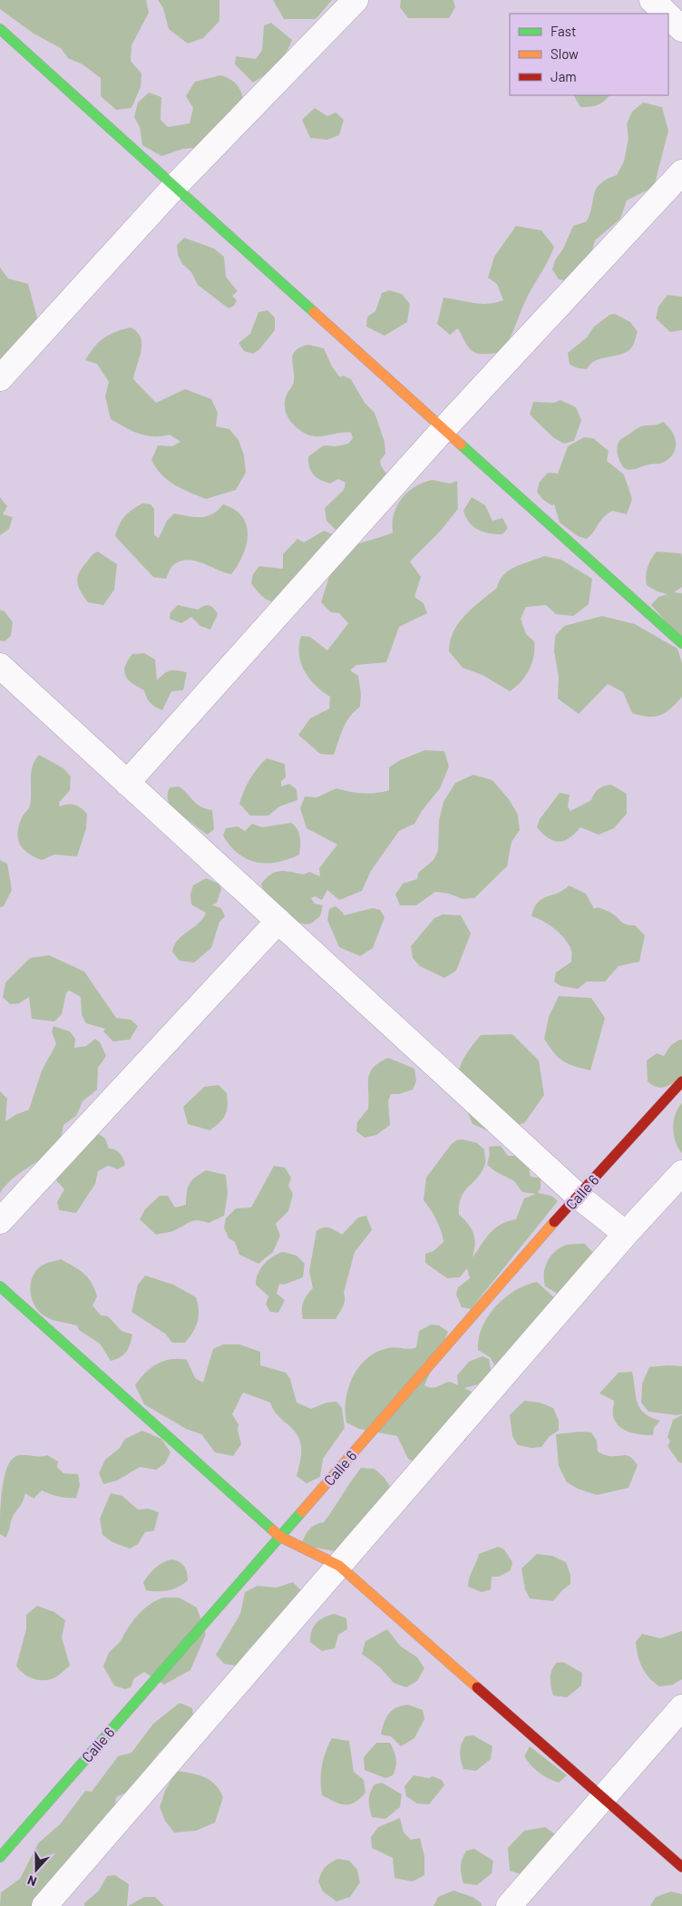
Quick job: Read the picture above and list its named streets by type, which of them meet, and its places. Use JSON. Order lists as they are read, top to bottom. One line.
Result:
{"streets":{"street":["Calle 6"]},"legend":["Fast","Slow","Jam"],"north":"bottom"}
